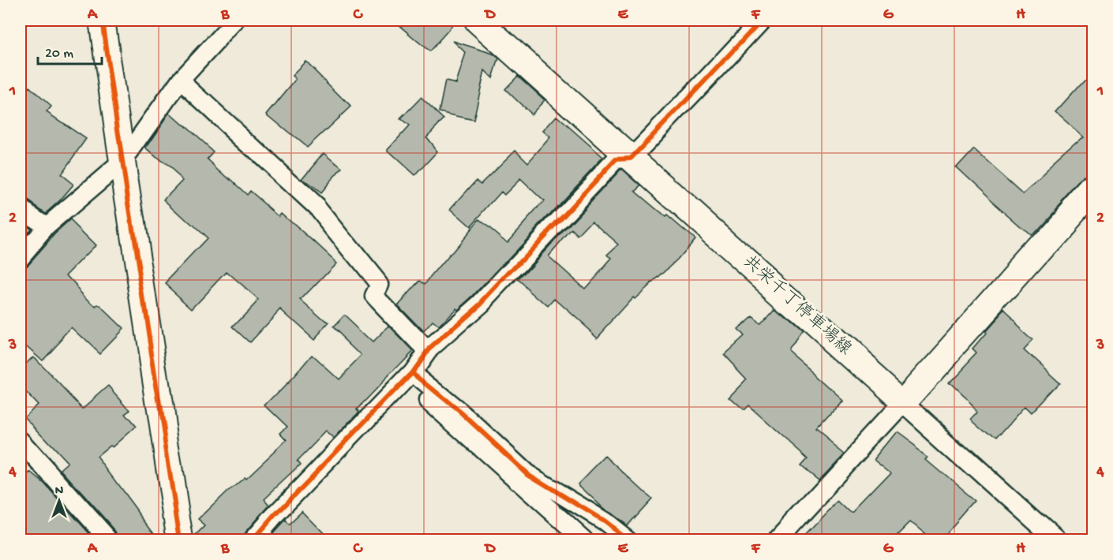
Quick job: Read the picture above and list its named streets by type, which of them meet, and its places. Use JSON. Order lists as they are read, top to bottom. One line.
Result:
{"streets":{"main road":["共栄千丁停車場線"]},"scale_bar":"20 m","north":"top","grid":{"columns":["A","B","C","D","E","F","G","H"],"rows":["1","2","3","4"]}}
